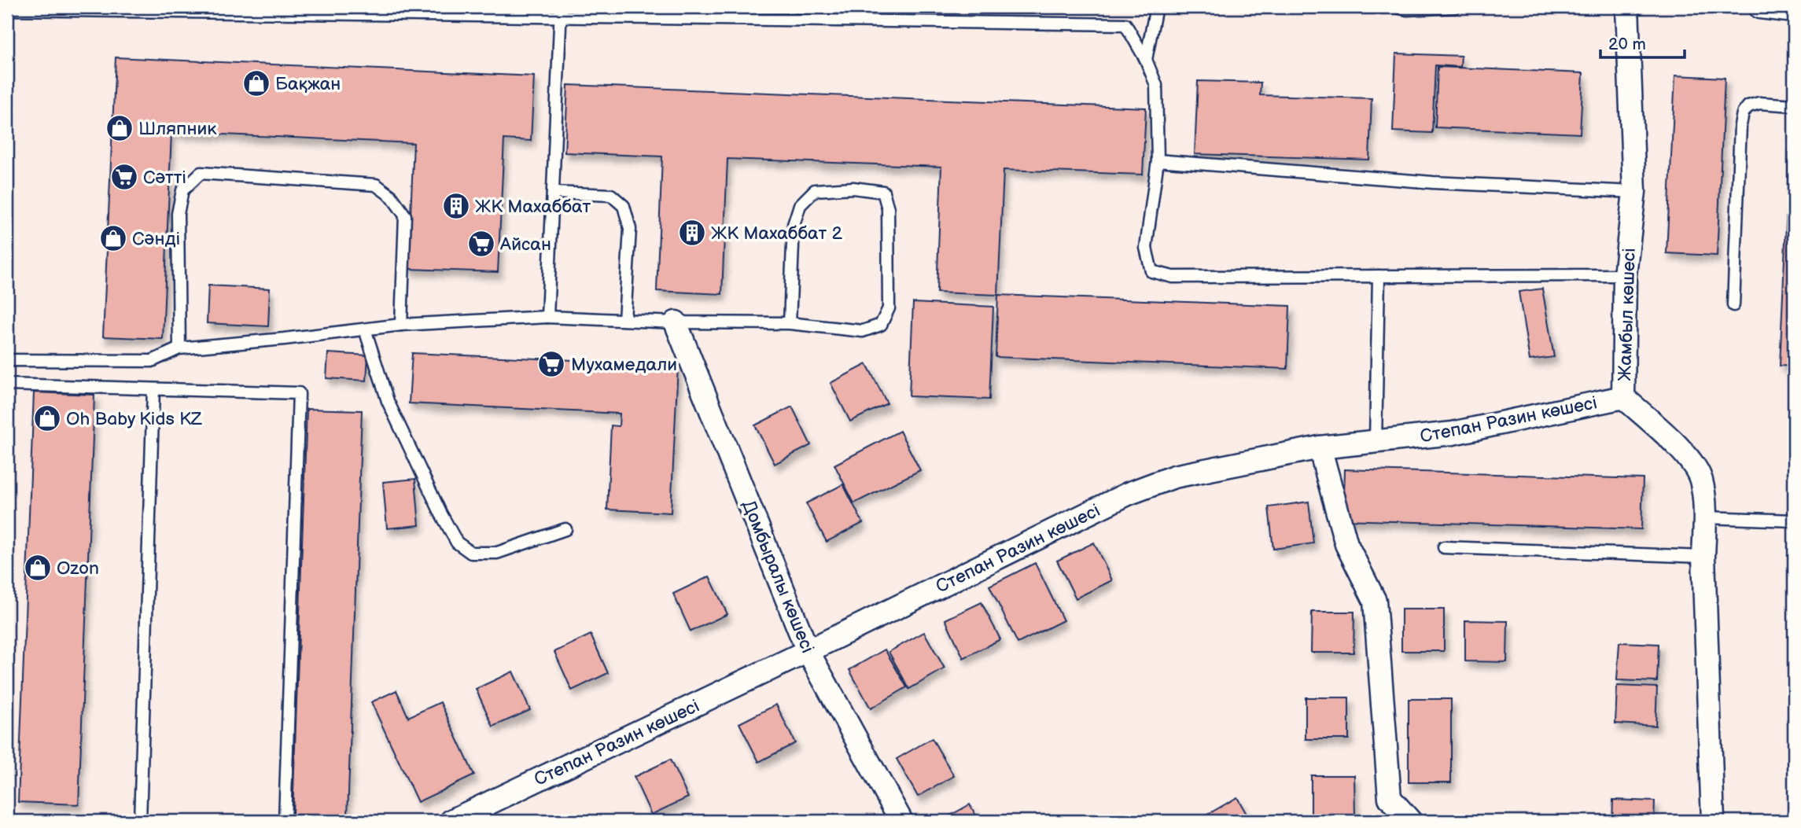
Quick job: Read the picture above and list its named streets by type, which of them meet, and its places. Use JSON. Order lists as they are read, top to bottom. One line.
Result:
{"streets":{"street":["Жамбыл көшесі","Степан Разин көшесі","Домбыралы көшесі"]},"crossings":[["Жамбыл көшесі","Степан Разин көшесі"],["Степан Разин көшесі","Домбыралы көшесі"]],"places":{"shop":["Бақжан","Шляпник","Сәнді","Oh Baby Kids KZ","Ozon"],"supermarket":["Сәтті","Айсан","Мухамедали"],"building":["ЖК Махаббат","ЖК Махаббат 2"]},"scale_bar":"20 m"}
